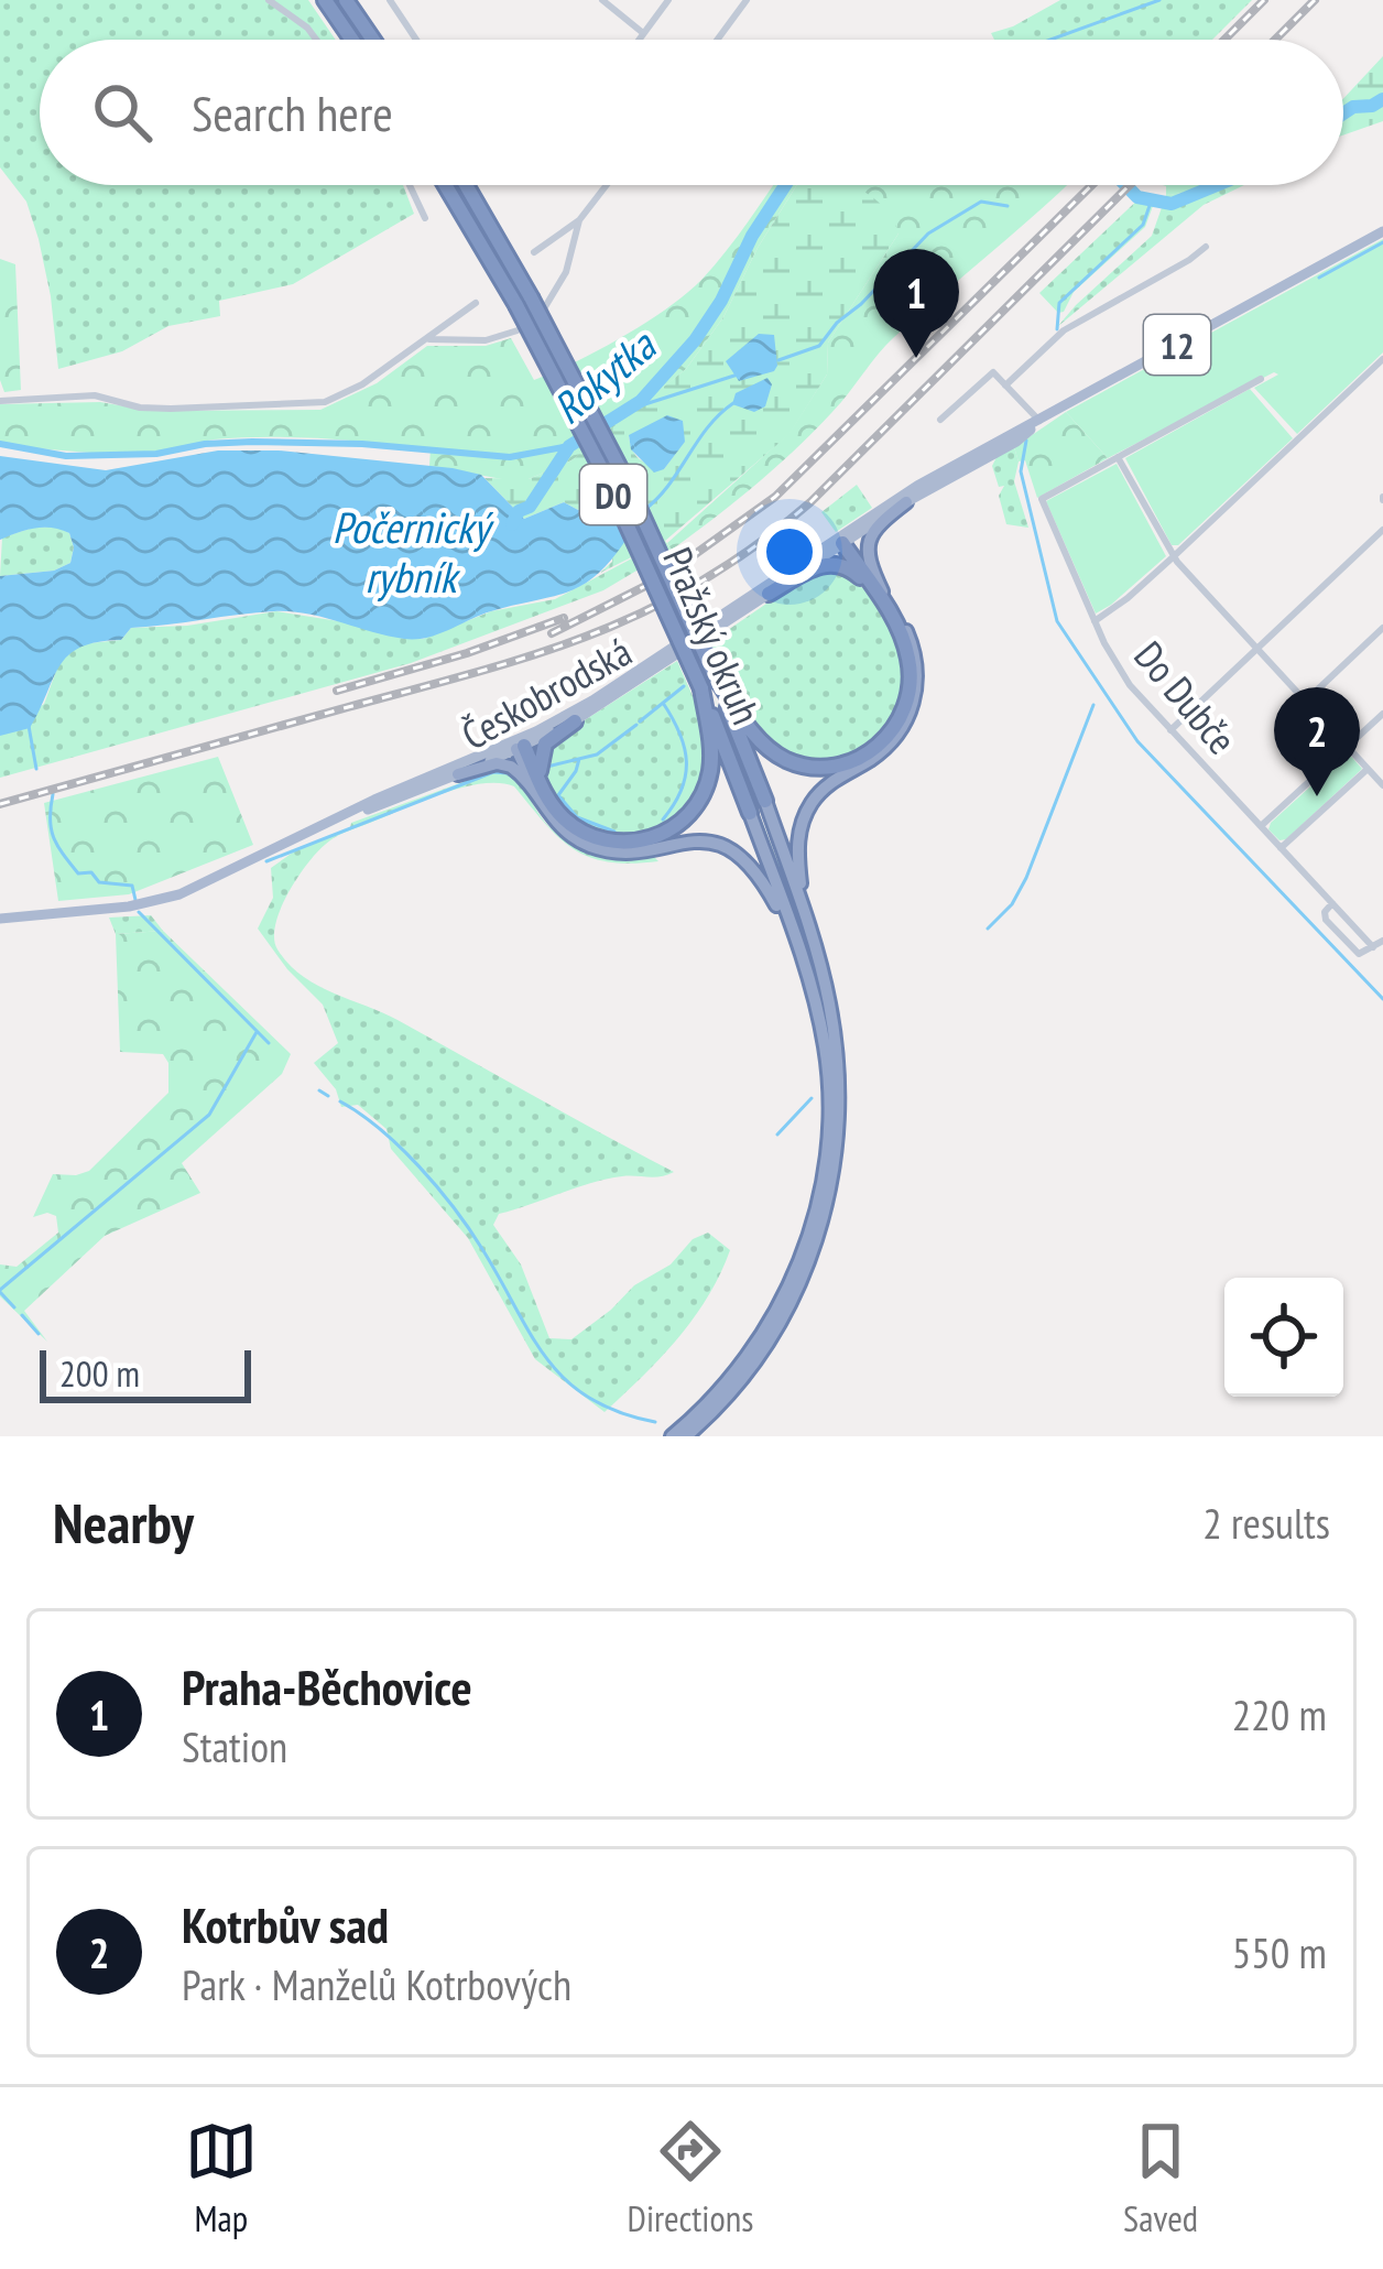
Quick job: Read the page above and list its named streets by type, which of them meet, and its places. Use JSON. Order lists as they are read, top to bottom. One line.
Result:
{"streets":{"highway":["D0","Pražský okruh"],"main road":["12","Českobrodská"],"street":["Do Dubče"]},"water":["Rokytka","Počernický rybník"],"scale_bar":"200 m","page":{"search":"Search here","pins":["1","2"],"scale":"200 m","heading":["Nearby","2 results"],"list":[{"mark":"1","name":"Praha-Běchovice","note":"Station","value":"220 m"},{"mark":"2","name":"Kotrbův sad","note":"Park · Manželů Kotrbových","value":"550 m"}],"nav":["Map","Directions","Saved"]}}
